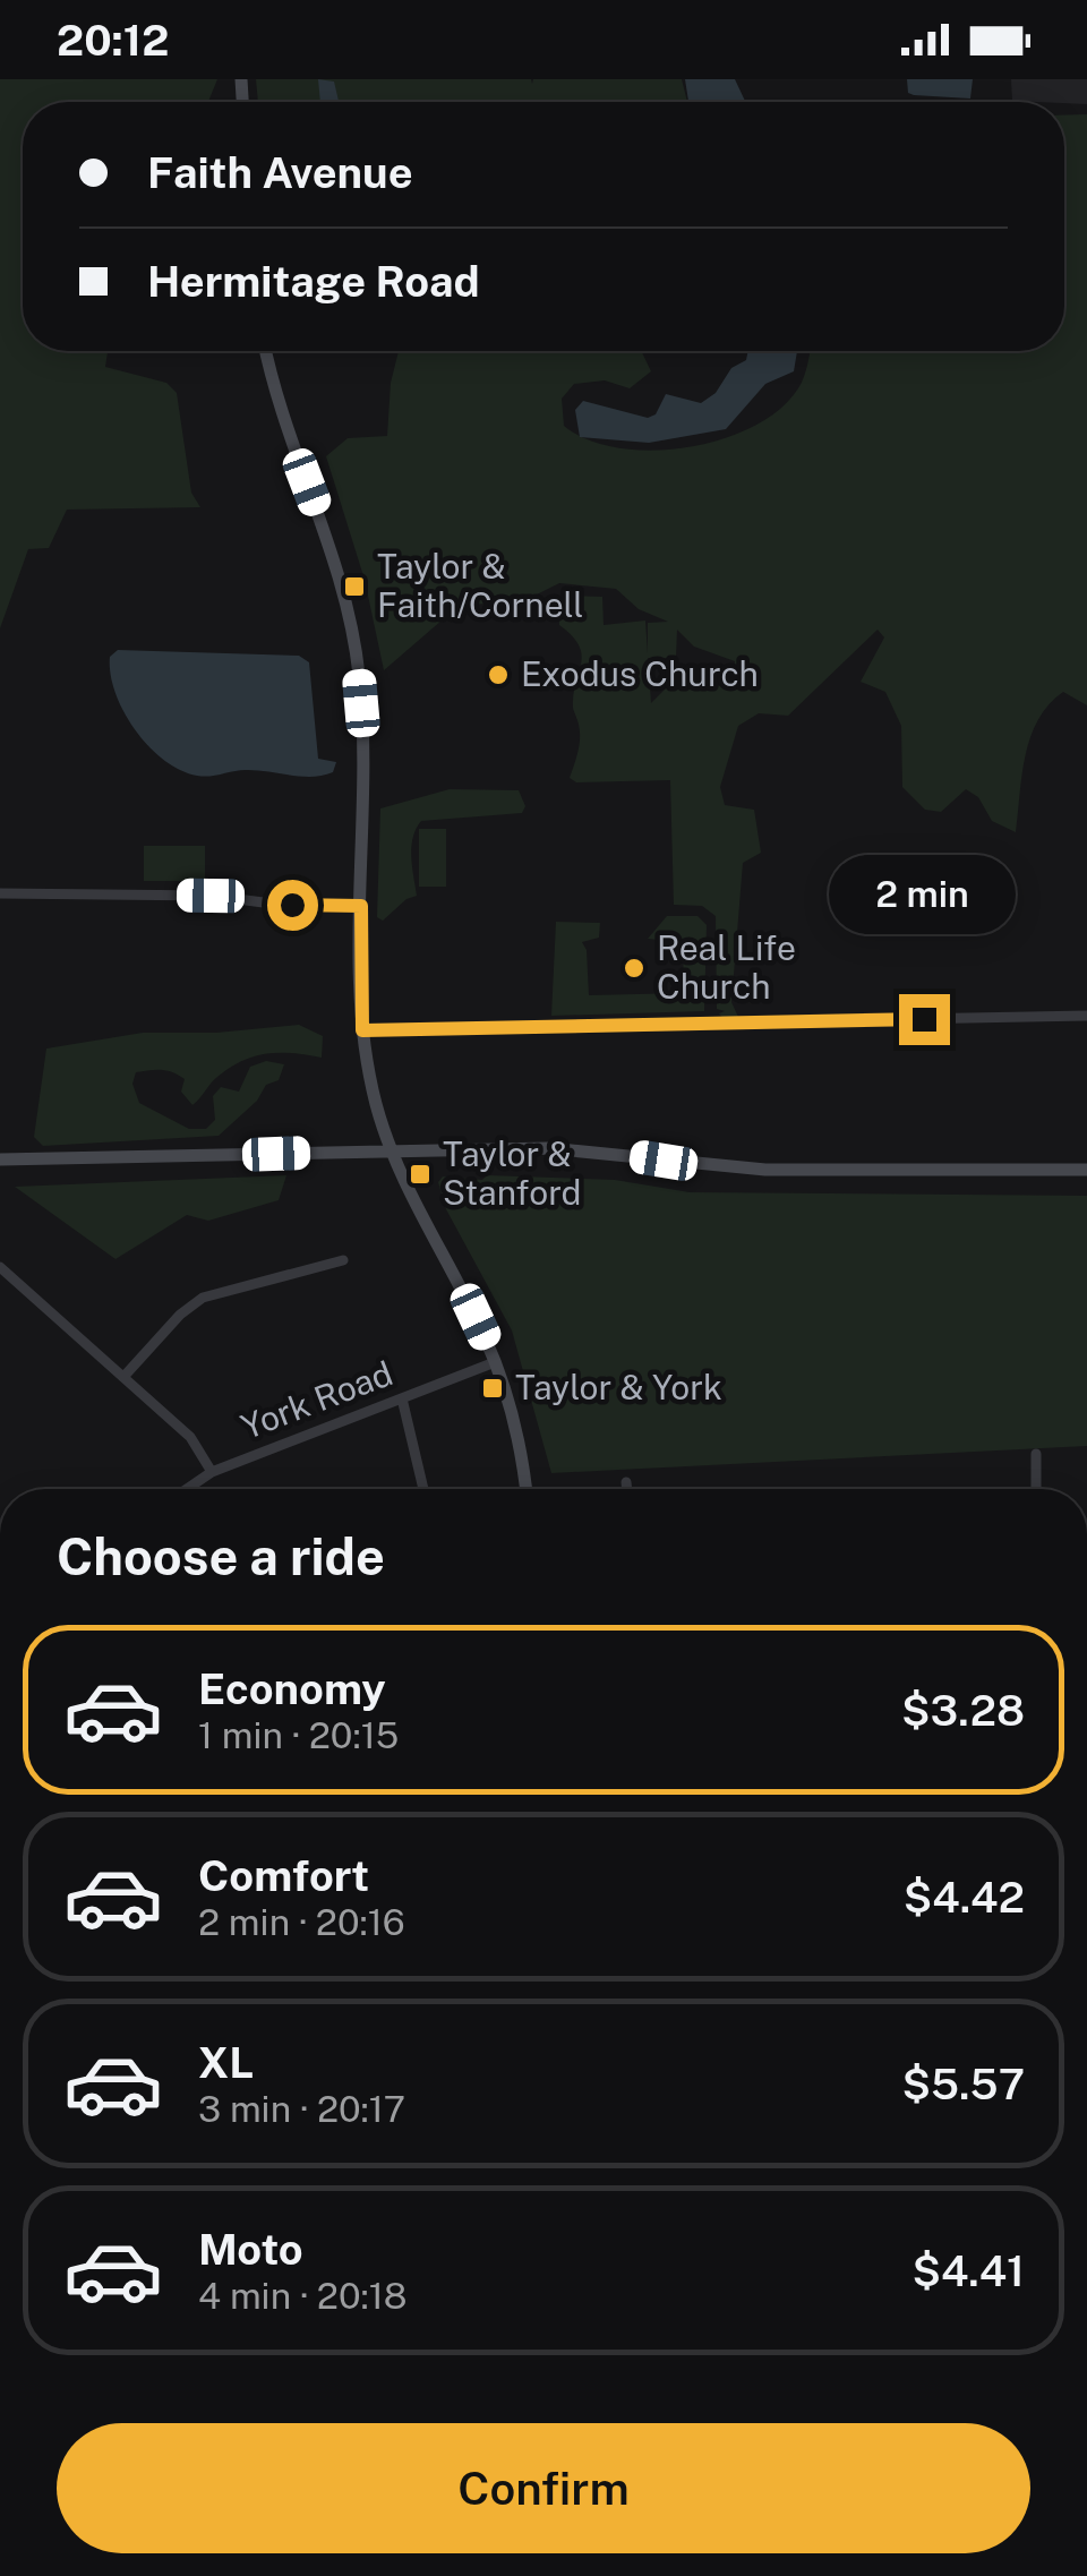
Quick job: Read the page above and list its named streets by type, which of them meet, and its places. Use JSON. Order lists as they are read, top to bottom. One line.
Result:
{"streets":{"street":["York Road"]},"places":{"transit":["Taylor & Faith/Cornell","Taylor & Stanford","Taylor & York"],"other":["Exodus Church","Real Life Church"]},"page":{"status":"20:12","banner":["Faith Avenue","Hermitage Road"],"bubble":"2 min","heading":"Choose a ride","list":[{"name":"Economy","note":"1 min · 20:15","value":"$3.28"},{"name":"Comfort","note":"2 min · 20:16","value":"$4.42"},{"name":"XL","note":"3 min · 20:17","value":"$5.57"},{"name":"Moto","note":"4 min · 20:18","value":"$4.41"}],"buttons":"Confirm"}}
